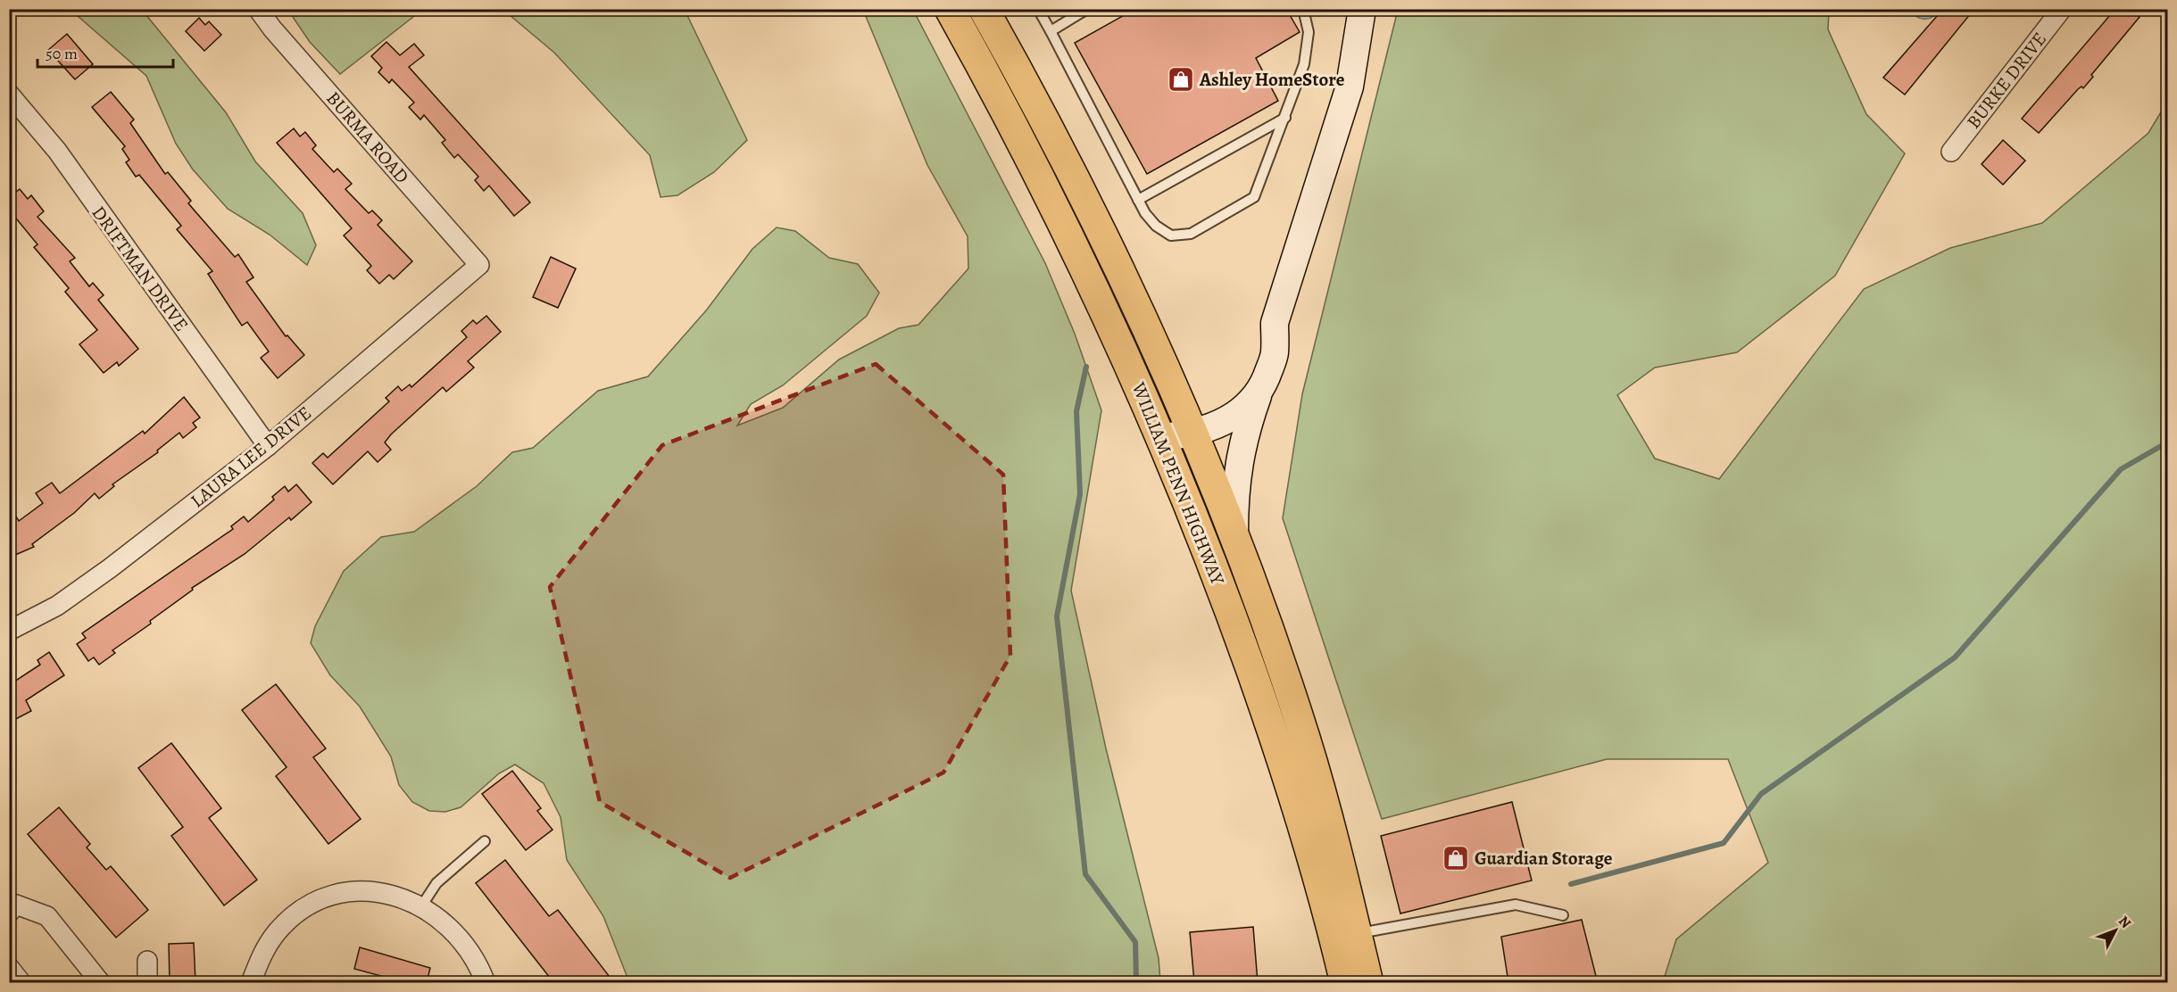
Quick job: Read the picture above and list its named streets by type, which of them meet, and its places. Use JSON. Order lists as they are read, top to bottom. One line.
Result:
{"streets":{"highway":["WILLIAM PENN HIGHWAY"],"street":["BURKE DRIVE","BURMA ROAD","DRIFTMAN DRIVE","LAURA LEE DRIVE"]},"crossings":[["BURMA ROAD","LAURA LEE DRIVE"],["DRIFTMAN DRIVE","LAURA LEE DRIVE"]],"places":{"shop":["Ashley HomeStore","Guardian Storage"]},"scale_bar":"50 m","north":"top right"}
